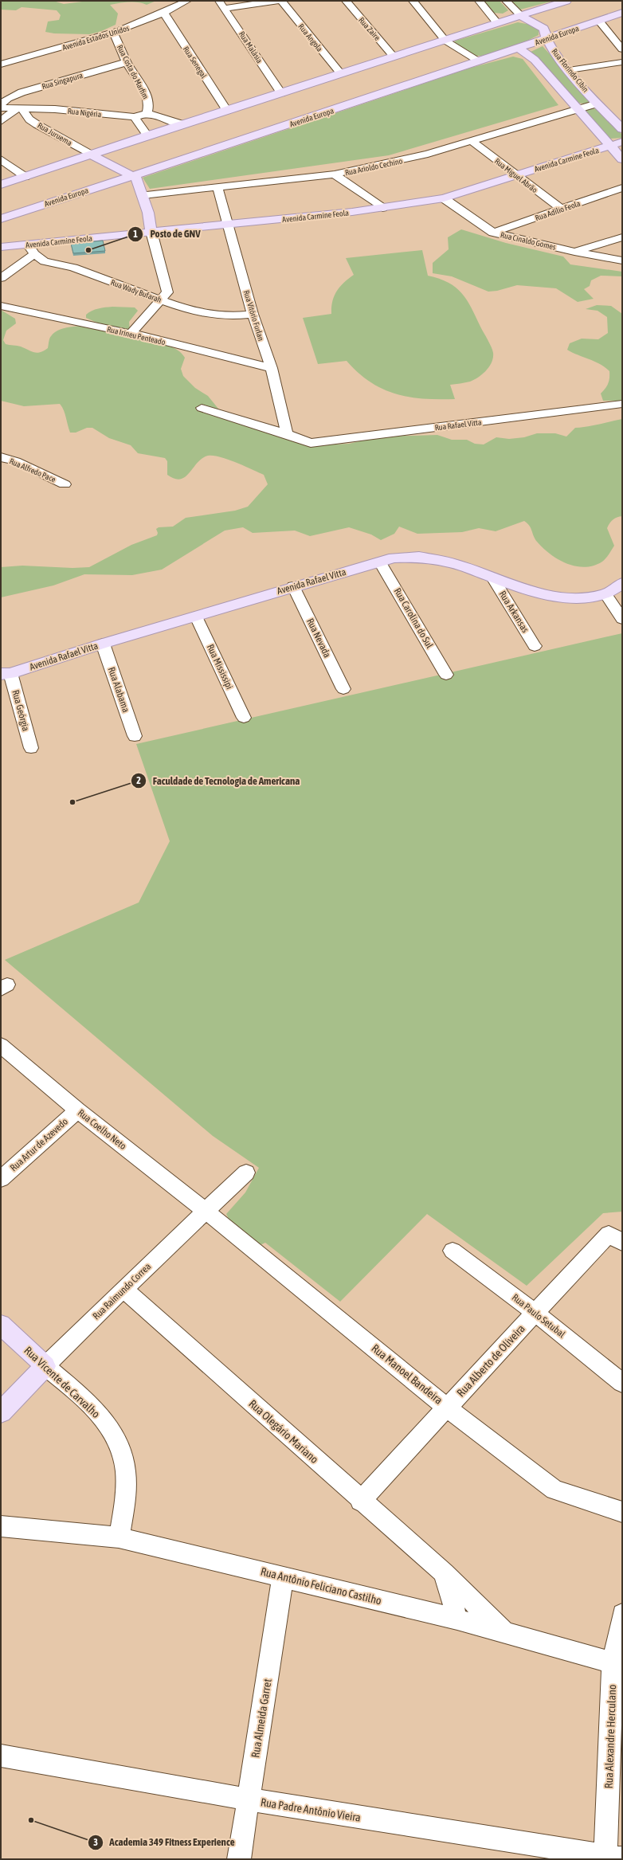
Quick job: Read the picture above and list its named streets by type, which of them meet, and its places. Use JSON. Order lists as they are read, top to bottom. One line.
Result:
{"streets":{"main road":["Avenida Europa","Rua Florindo Cibin","Avenida Carmine Feola","Avenida Rafael Vitta","Rua Raimundo Correa","Rua Vicente de Carvalho"],"street":["Rua Zaire","Avenida Estados Unidos","Rua Angola","Rua Malásia","Rua Senegal","Rua Costa do Marfim","Rua Singapura","Rua Nigéria","Rua Juruema","Rua Arioldo Cechino","Rua Miguel Abrão","Rua Adílio Feola","Rua Cinaldo Gomes","Rua Wady Bufarah","Rua Vitório Furlan","Rua Irineu Penteado","Rua Rafael Vitta","Rua Alfredo Pace","Rua Arkansas","Rua Carolina do Sul","Rua Nevada","Rua Mississipi","Rua Alabama","Rua Geórgia","Rua Coelho Neto","Rua Artur de Azevedo","Rua Paulo Setubal","Rua Alberto de Oliveira","Rua Manoel Bandeira","Rua Olegário Mariano","Rua Antônio Feliciano Castilho","Rua Almeida Garret","Rua Alexandre Herculano","Rua Padre Antônio Vieira"]},"crossings":[["Avenida Europa","Rua Florindo Cibin"],["Avenida Estados Unidos","Rua Senegal"],["Avenida Estados Unidos","Rua Costa do Marfim"],["Rua Florindo Cibin","Rua Arioldo Cechino"],["Rua Costa do Marfim","Rua Singapura"],["Rua Costa do Marfim","Rua Nigéria"],["Rua Nigéria","Rua Juruema"],["Avenida Carmine Feola","Rua Miguel Abrão"],["Avenida Carmine Feola","Rua Cinaldo Gomes"],["Avenida Carmine Feola","Rua Wady Bufarah"],["Avenida Carmine Feola","Rua Vitório Furlan"],["Rua Arioldo Cechino","Rua Miguel Abrão"],["Rua Arioldo Cechino","Rua Vitório Furlan"],["Rua Miguel Abrão","Rua Adílio Feola"],["Rua Adílio Feola","Rua Cinaldo Gomes"],["Rua Wady Bufarah","Rua Vitório Furlan"],["Rua Vitório Furlan","Rua Irineu Penteado"],["Rua Vitório Furlan","Rua Rafael Vitta"],["Avenida Rafael Vitta","Rua Arkansas"],["Avenida Rafael Vitta","Rua Carolina do Sul"],["Avenida Rafael Vitta","Rua Nevada"],["Avenida Rafael Vitta","Rua Mississipi"],["Avenida Rafael Vitta","Rua Alabama"],["Avenida Rafael Vitta","Rua Geórgia"],["Rua Coelho Neto","Rua Artur de Azevedo"],["Rua Coelho Neto","Rua Raimundo Correa"],["Rua Coelho Neto","Rua Manoel Bandeira"],["Rua Raimundo Correa","Rua Manoel Bandeira"],["Rua Raimundo Correa","Rua Vicente de Carvalho"],["Rua Raimundo Correa","Rua Olegário Mariano"],["Rua Paulo Setubal","Rua Alberto de Oliveira"],["Rua Alberto de Oliveira","Rua Manoel Bandeira"],["Rua Alberto de Oliveira","Rua Olegário Mariano"],["Rua Vicente de Carvalho","Rua Antônio Feliciano Castilho"],["Rua Olegário Mariano","Rua Antônio Feliciano Castilho"],["Rua Antônio Feliciano Castilho","Rua Almeida Garret"],["Rua Antônio Feliciano Castilho","Rua Alexandre Herculano"],["Rua Almeida Garret","Rua Padre Antônio Vieira"],["Rua Alexandre Herculano","Rua Padre Antônio Vieira"]],"places":["Posto de GNV","Faculdade de Tecnologia de Americana","Academia 349 Fitness Experience"]}
